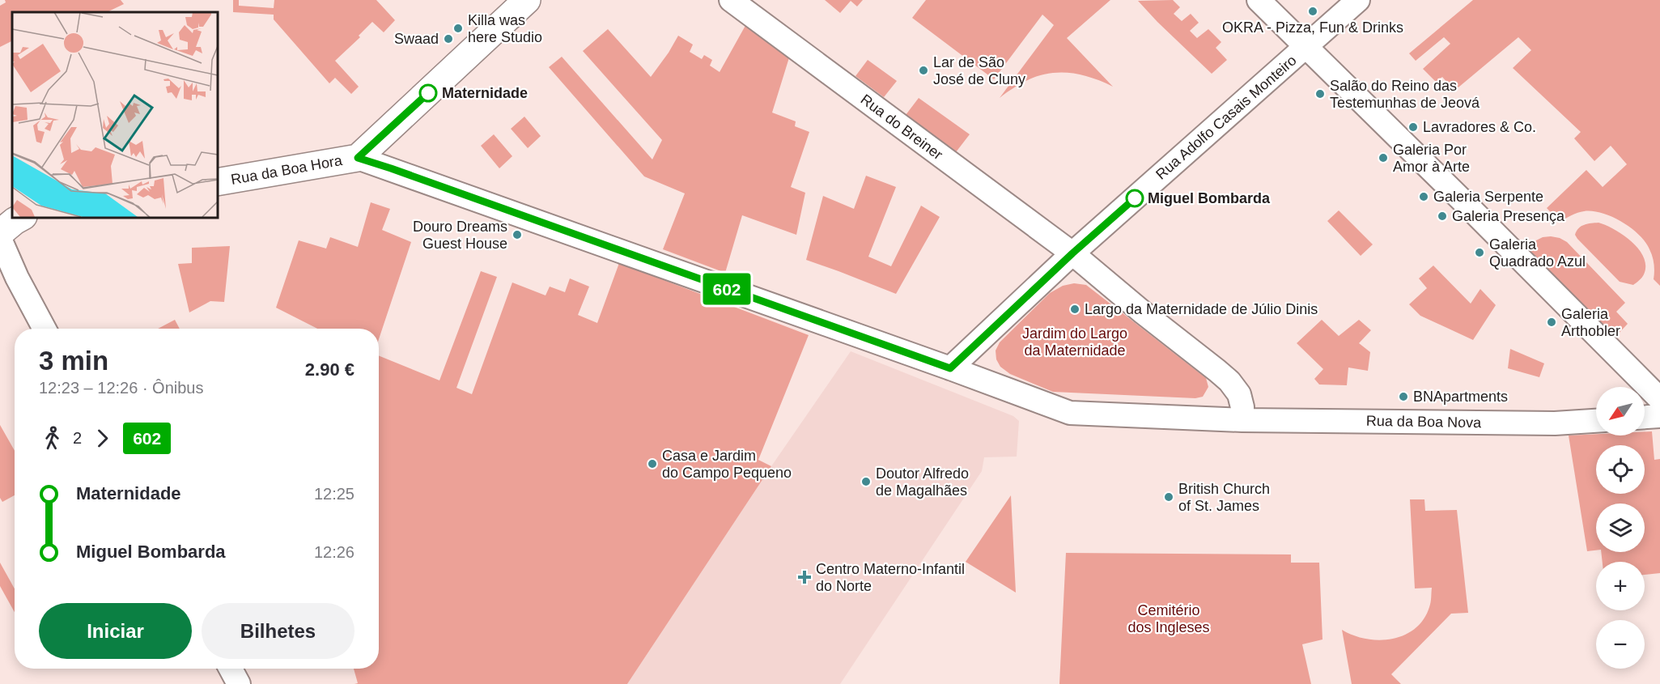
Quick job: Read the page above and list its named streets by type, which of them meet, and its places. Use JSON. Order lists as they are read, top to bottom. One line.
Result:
{"streets":{"street":["Rua Adolfo Casais Monteiro","Rua do Breiner","Rua da Boa Hora","Rua da Boa Nova"]},"crossings":[["Rua Adolfo Casais Monteiro","Rua do Breiner"]],"parks":["Jardim do Largo da Maternidade","Cemitério dos Ingleses"],"places":{"other":["OKRA - Pizza, Fun & Drinks","Killa was here Studio","Swaad","Lar de São José de Cluny","Maternidade","Salão do Reino das Testemunhas de Jeová","Lavradores & Co.","Galeria Por Amor à Arte","Galeria Serpente","Miguel Bombarda","Galeria Presença","Douro Dreams Guest House","Galeria Quadrado Azul","Largo da Maternidade de Júlio Dinis","Galeria Arthobler","BNApartments","Casa e Jardim do Campo Pequeno","Doutor Alfredo de Magalhães","British Church of St. James"],"health":["Centro Materno-Infantil do Norte"]},"lines":["bus line 602"],"north":"bottom left","page":{"on_map":"602","heading":["3 min","12:23 – 12:26 · Ônibus","2.90 €"],"map_buttons":["+","−"],"legs":["2","602"],"list":[{"name":"Maternidade","value":"12:25"},{"name":"Miguel Bombarda","value":"12:26"}],"buttons":["Iniciar","Bilhetes"]}}
